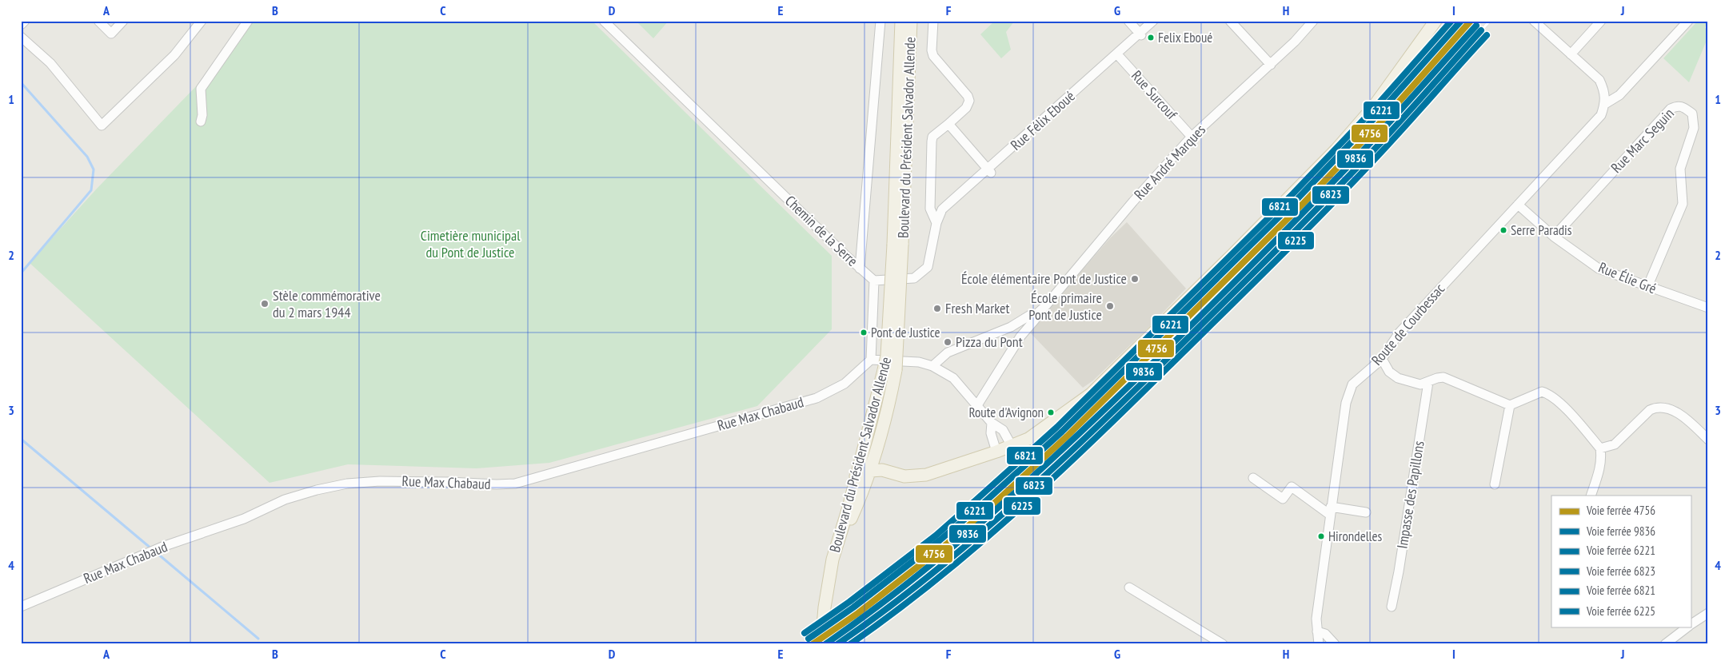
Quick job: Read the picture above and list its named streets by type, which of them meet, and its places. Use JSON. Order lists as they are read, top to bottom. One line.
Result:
{"streets":{"main road":["Boulevard du Président Salvador Allende"],"street":["Rue Surcouf","Rue Félix Eboué","Rue Marc Seguin","Rue André Marques","Chemin de la Serre","Rue Élie Gré","Route de Courbessac","Rue Max Chabaud","Impasse des Papillons"]},"crossings":[["Rue Surcouf","Rue Félix Eboué"],["Rue Surcouf","Rue André Marques"],["Rue Marc Seguin","Rue Élie Gré"],["Rue Élie Gré","Route de Courbessac"]],"parks":["Cimetière municipal du Pont de Justice"],"places":["Felix Eboué","Serre Paradis","École élémentaire Pont de Justice","Stèle commémorative du 2 mars 1944","École primaire Pont de Justice","Fresh Market","Pont de Justice","Pizza du Pont","Route d'Avignon","Hirondelles"],"lines":["rail line 4756","rail line 6221","rail line 6821","rail line 9836","rail line 6823","rail line 6225"],"legend":["Voie ferrée 4756","Voie ferrée 9836","Voie ferrée 6221","Voie ferrée 6823","Voie ferrée 6821","Voie ferrée 6225"],"grid":{"columns":["A","B","C","D","E","F","G","H","I","J"],"rows":["1","2","3","4"]}}
